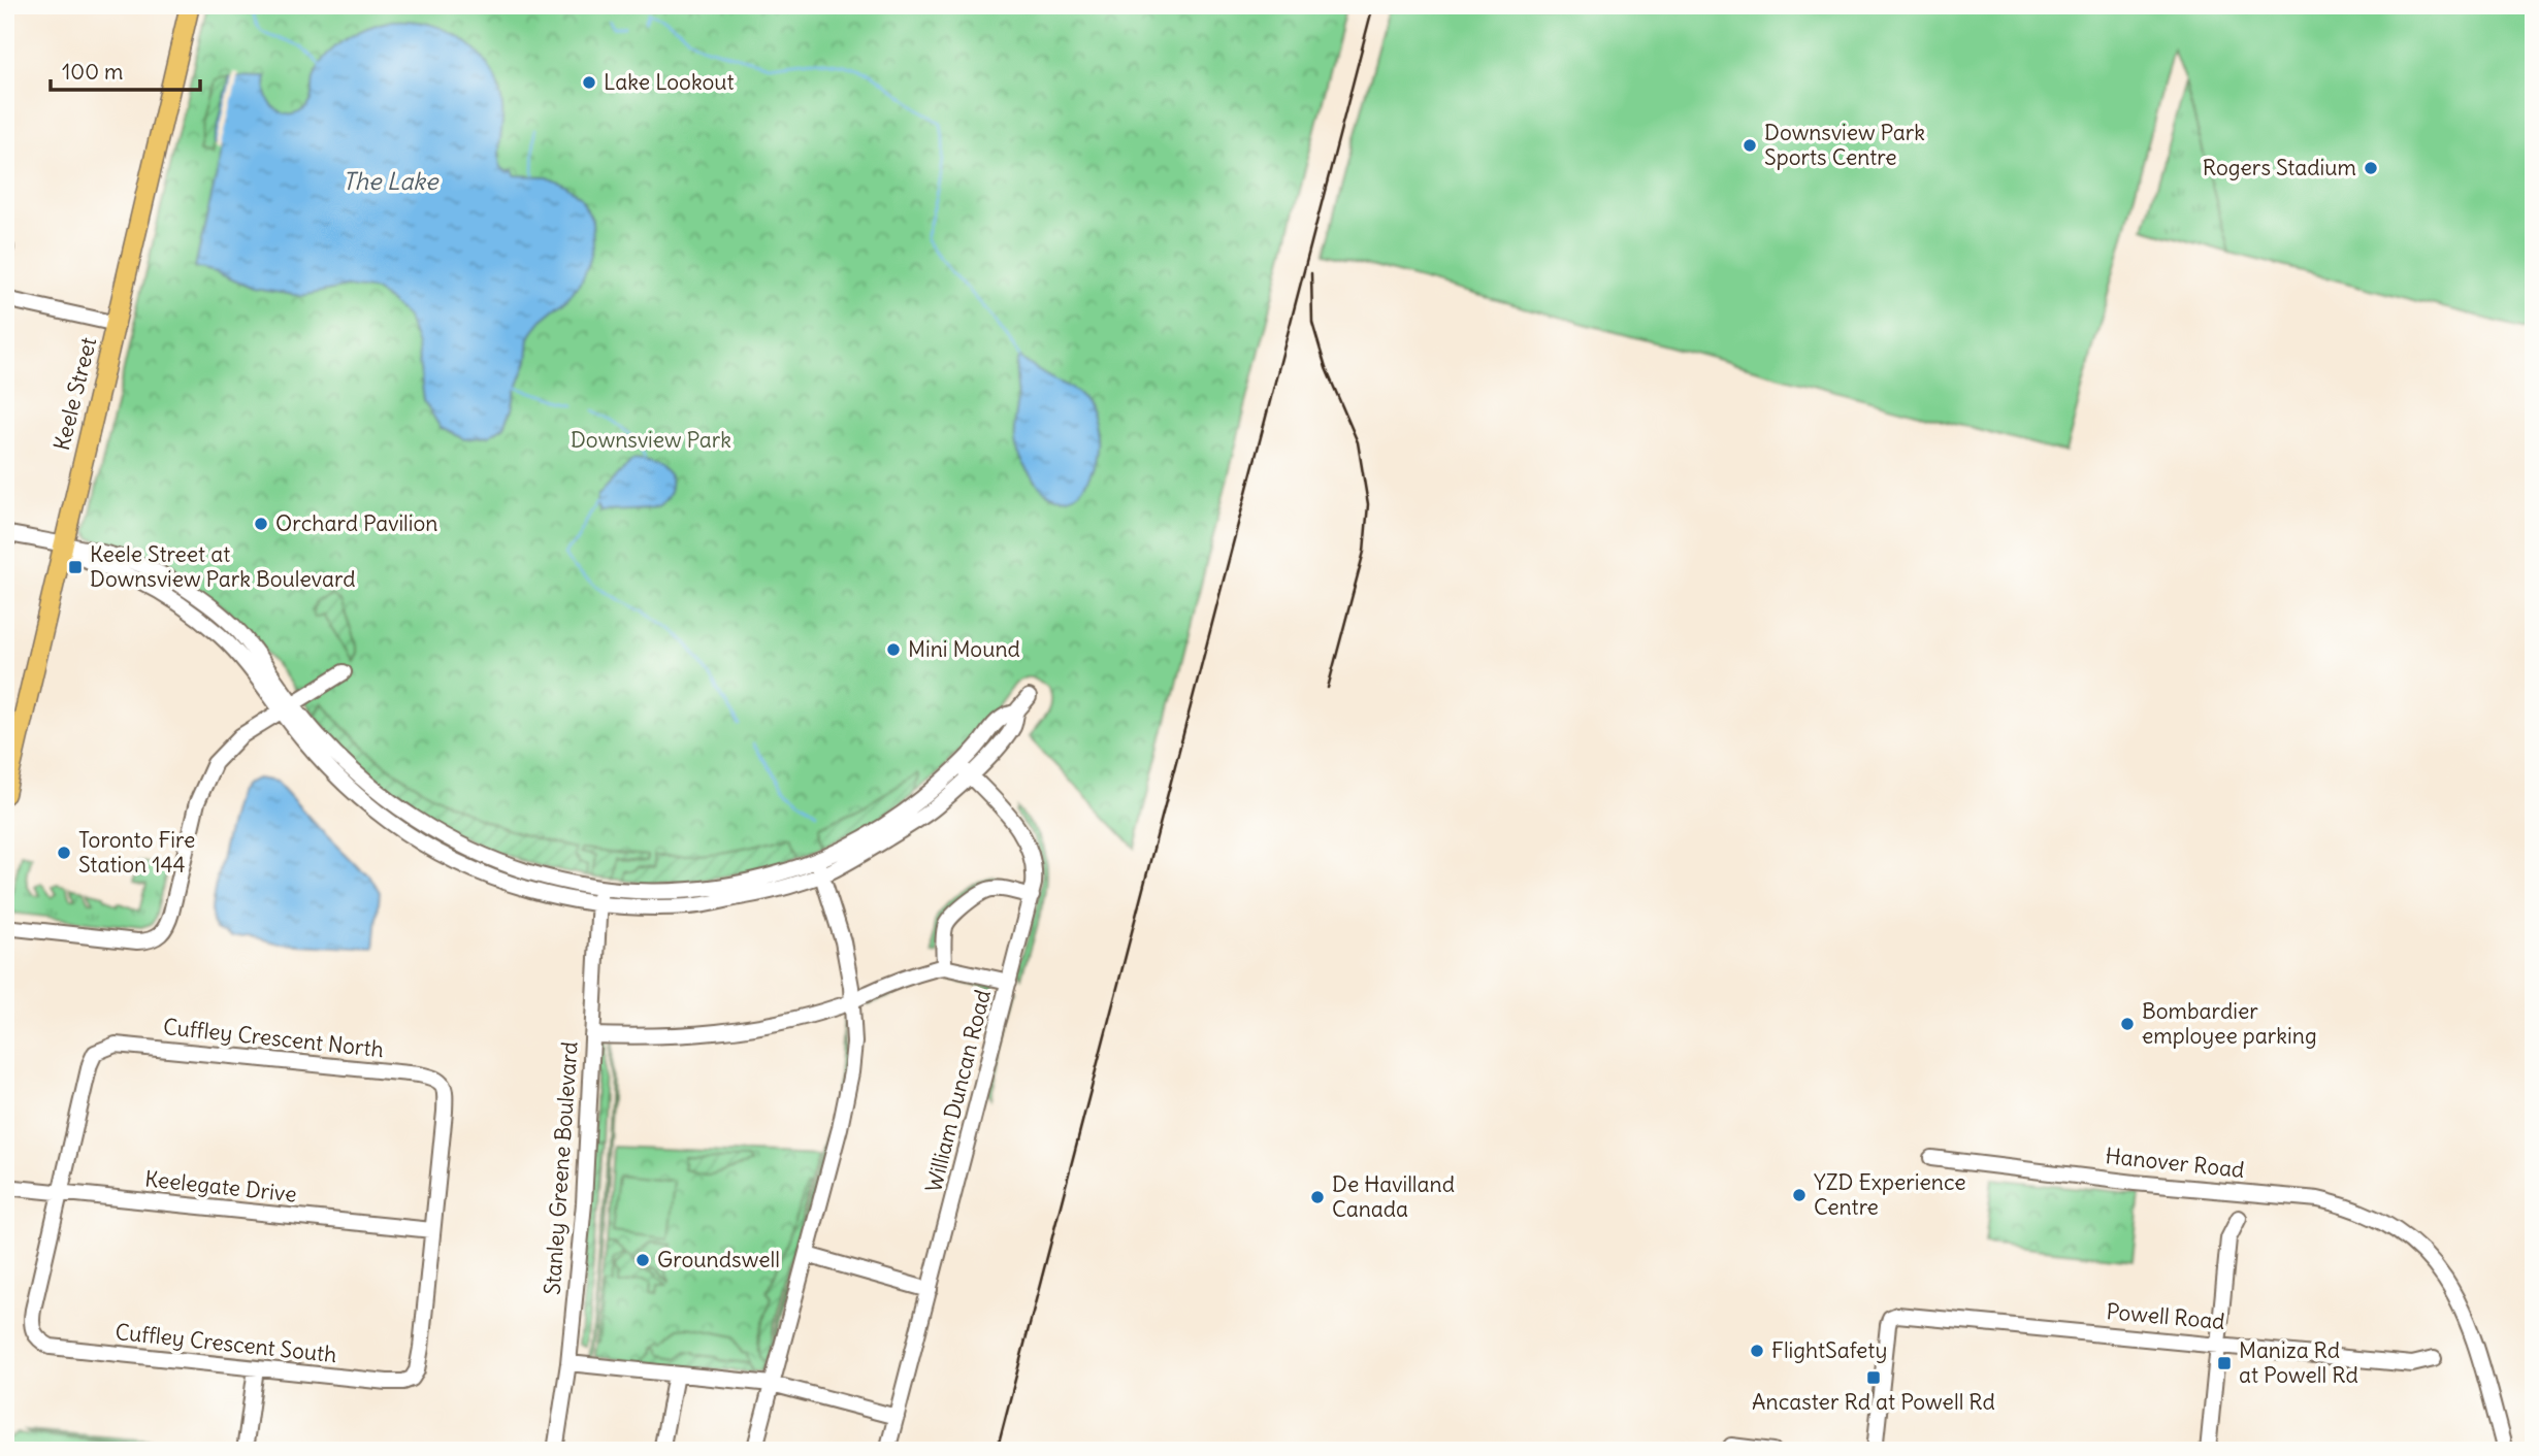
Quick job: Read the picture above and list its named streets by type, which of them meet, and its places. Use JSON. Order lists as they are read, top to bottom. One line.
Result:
{"streets":{"main road":["Keele Street"],"street":["Cuffley Crescent North","William Duncan Road","Hanover Road","Stanley Greene Boulevard","Keelegate Drive","Powell Road","Cuffley Crescent South"]},"crossings":[["Cuffley Crescent North","Keelegate Drive"],["Cuffley Crescent North","Cuffley Crescent South"],["Keelegate Drive","Cuffley Crescent South"]],"water":["The Lake"],"parks":["Downsview Park"],"places":{"other":["Lake Lookout","Downsview Park Sports Centre","Rogers Stadium","Orchard Pavilion","Mini Mound","Toronto Fire Station 144","Bombardier employee parking","YZD Experience Centre","De Havilland Canada","Groundswell","FlightSafety"],"transit":["Keele Street at Downsview Park Boulevard","Maniza Rd at Powell Rd","Ancaster Rd at Powell Rd"]},"scale_bar":"100 m"}
